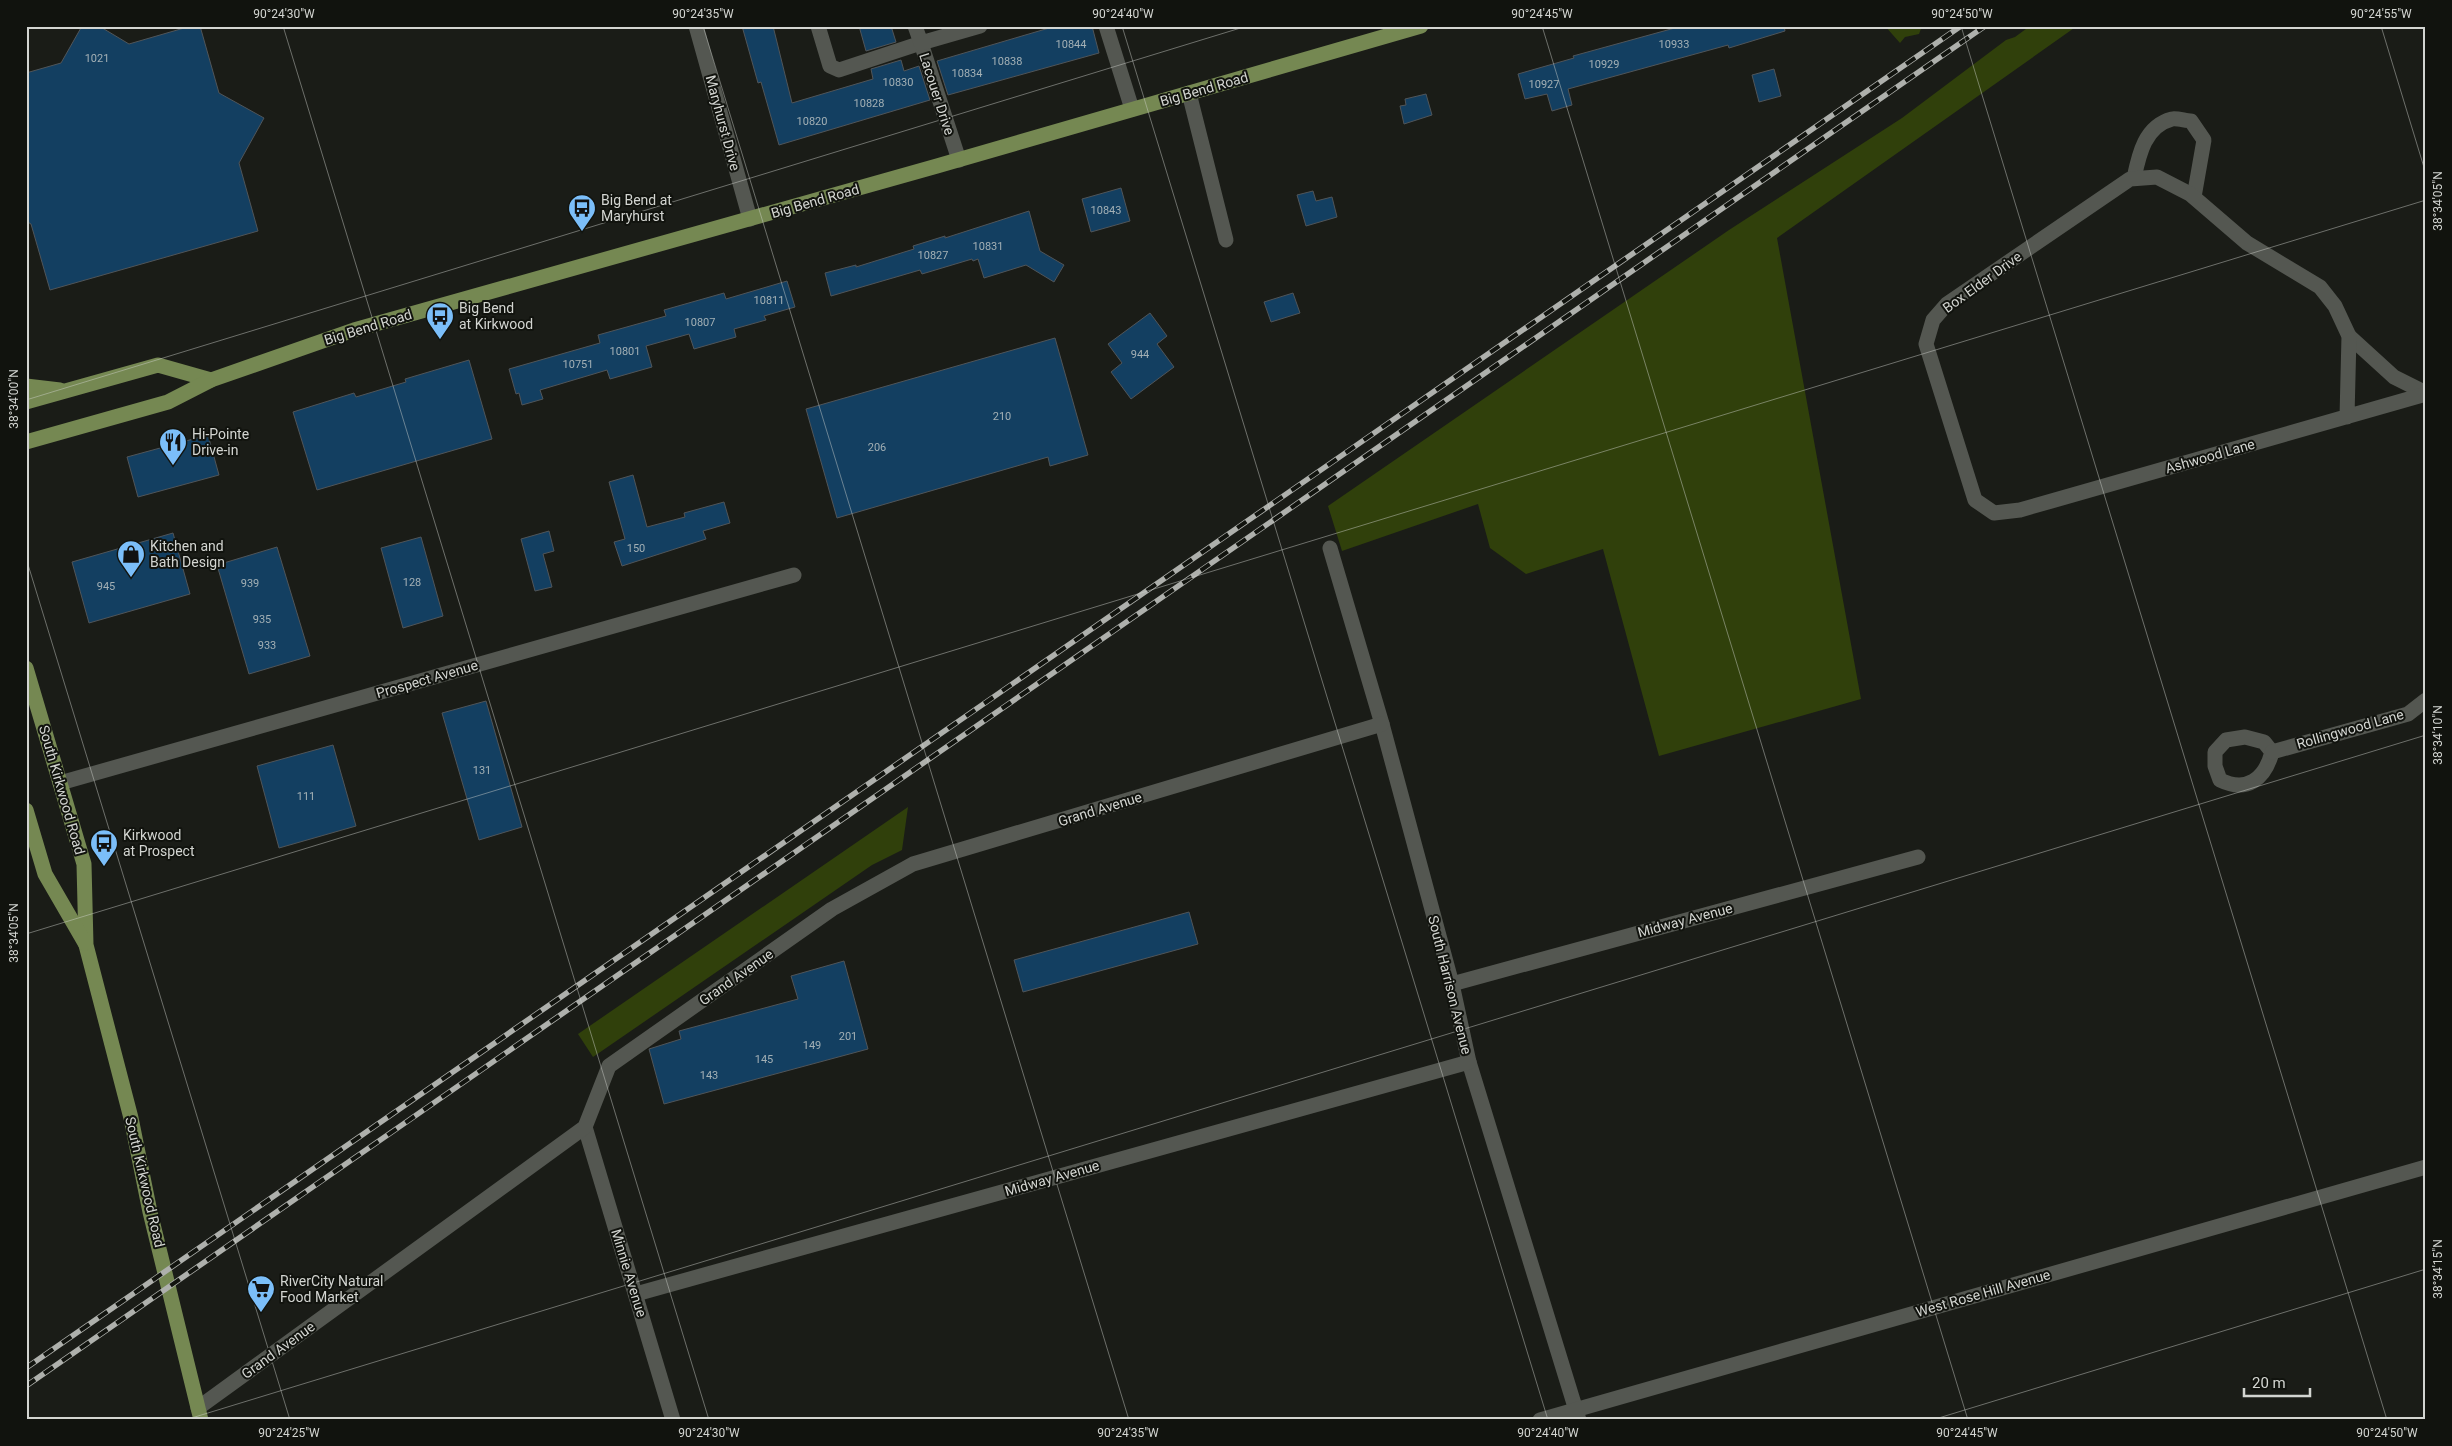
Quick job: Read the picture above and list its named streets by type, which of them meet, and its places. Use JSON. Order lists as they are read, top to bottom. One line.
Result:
{"streets":{"main road":["Big Bend Road","South Kirkwood Road"],"street":["Lacouer Drive","Maryhurst Drive","Box Elder Drive","Ashwood Lane","Prospect Avenue","Rollingwood Lane","Grand Avenue","Midway Avenue","South Harrison Avenue","Minnie Avenue","West Rose Hill Avenue"]},"crossings":[["Big Bend Road","Lacouer Drive"],["Big Bend Road","Maryhurst Drive"],["Box Elder Drive","Ashwood Lane"],["Prospect Avenue","South Kirkwood Road"],["South Kirkwood Road","Grand Avenue"],["Grand Avenue","South Harrison Avenue"],["Grand Avenue","Minnie Avenue"],["Midway Avenue","South Harrison Avenue"],["Midway Avenue","Minnie Avenue"],["South Harrison Avenue","West Rose Hill Avenue"]],"places":{"bus stop":["Big Bend at Maryhurst","Big Bend at Kirkwood","Kirkwood at Prospect"],"restaurant":["Hi-Pointe Drive-in"],"shop":["Kitchen and Bath Design"],"supermarket":["RiverCity Natural Food Market"]},"house_numbers":["10844","10933","1021","10838","10929","10834","10830","10927","10828","10820","10843","10831","10827","10811","10807","10801","944","10751","210","206","150","128","939","945","935","933","131","111","201","149","145","143"],"scale_bar":"20 m","coordinates":["90°24'30\"W","90°24'35\"W","90°24'40\"W","90°24'45\"W","90°24'50\"W","90°24'55\"W","38°34'05\"N","38°34'00\"N","38°34'10\"N","38°34'15\"N","90°24'25\"W"]}
